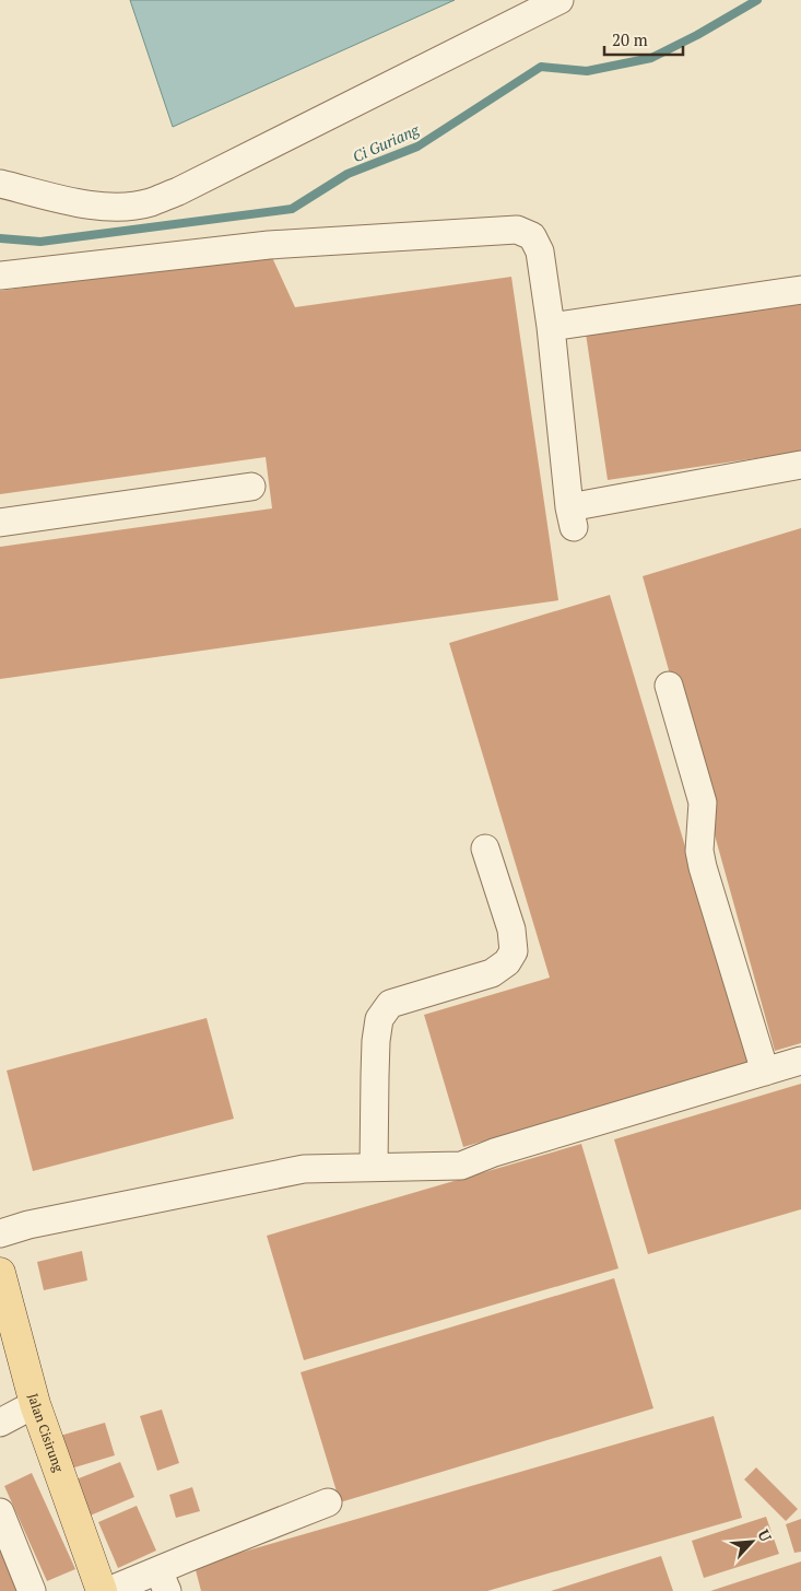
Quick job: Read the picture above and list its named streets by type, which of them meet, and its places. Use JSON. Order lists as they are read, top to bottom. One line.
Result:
{"streets":{"main road":["Jalan Cisirung"]},"water":["Ci Guriang"],"scale_bar":"20 m","north":"top right"}
